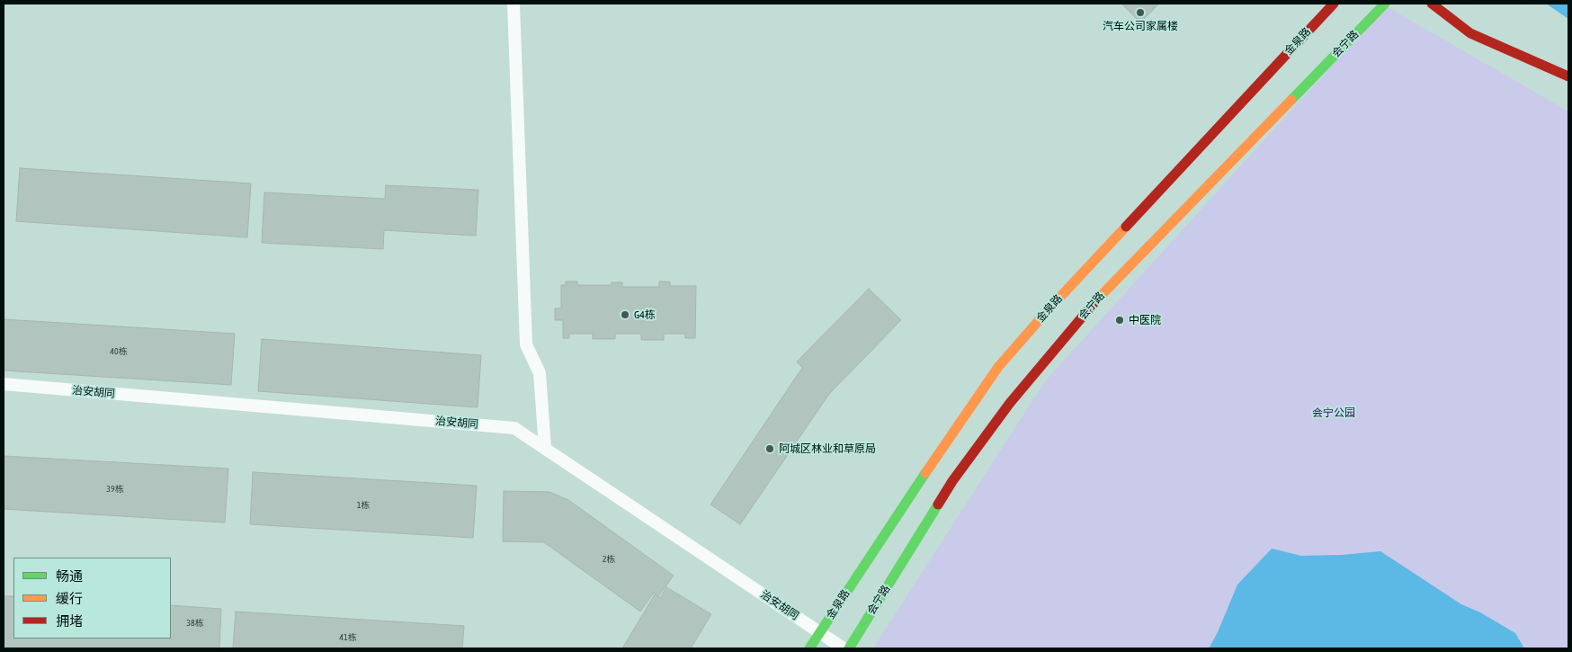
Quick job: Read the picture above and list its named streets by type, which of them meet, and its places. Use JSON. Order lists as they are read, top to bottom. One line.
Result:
{"streets":{"main road":["金泉路","会宁路"],"lane":["治安胡同"]},"crossings":[["金泉路","治安胡同"]],"parks":["会宁公园"],"places":["汽车公司家属楼","G4栋","中医院","阿城区林业和草原局"],"house_numbers":["40栋","39栋","1栋","2栋","38栋","41栋"],"legend":["畅通","缓行","拥堵"]}
